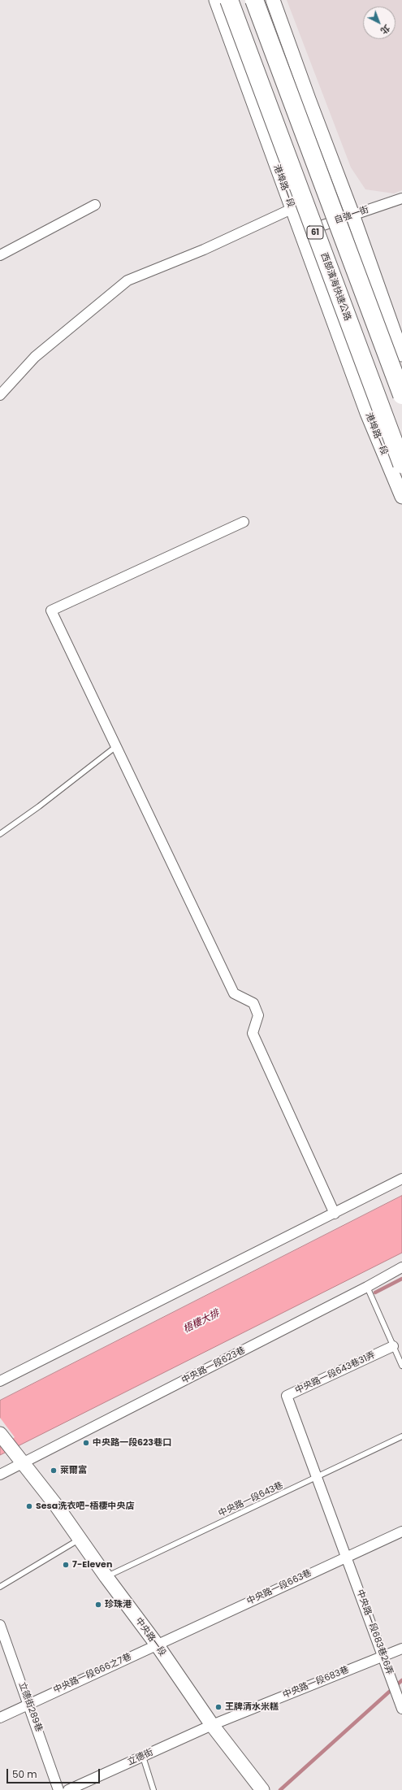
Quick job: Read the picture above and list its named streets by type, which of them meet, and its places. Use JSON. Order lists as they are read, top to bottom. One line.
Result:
{"streets":{"highway":["61","西部濱海快速公路"],"street":["港埠路一段","自強一街","中央路一段623巷","中央路一段643巷31弄","中央路一段663巷","中央路一段683巷26弄","中央路一段","中央路一段666之7巷","中央路一段683巷","立德街289巷","立德街"],"lane":["中央路一段643巷"]},"crossings":[["港埠路一段","自強一街"],["中央路一段623巷","中央路一段"],["中央路一段643巷31弄","中央路一段643巷"],["中央路一段643巷31弄","中央路一段683巷26弄"],["中央路一段643巷","中央路一段683巷26弄"],["中央路一段643巷","中央路一段"],["中央路一段663巷","中央路一段683巷26弄"],["中央路一段663巷","中央路一段"],["中央路一段663巷","中央路一段666之7巷"],["中央路一段683巷26弄","中央路一段683巷"],["中央路一段","中央路一段666之7巷"],["中央路一段","中央路一段683巷"],["中央路一段","立德街"],["中央路一段666之7巷","立德街289巷"],["中央路一段683巷","立德街"]],"water":["梧棲大排"],"places":["中央路一段623巷口","萊爾富","Sesa洗衣吧-梧棲中央店","7-Eleven","珍珠港","王牌清水米糕"],"scale_bar":"50 m","north":"bottom right"}
